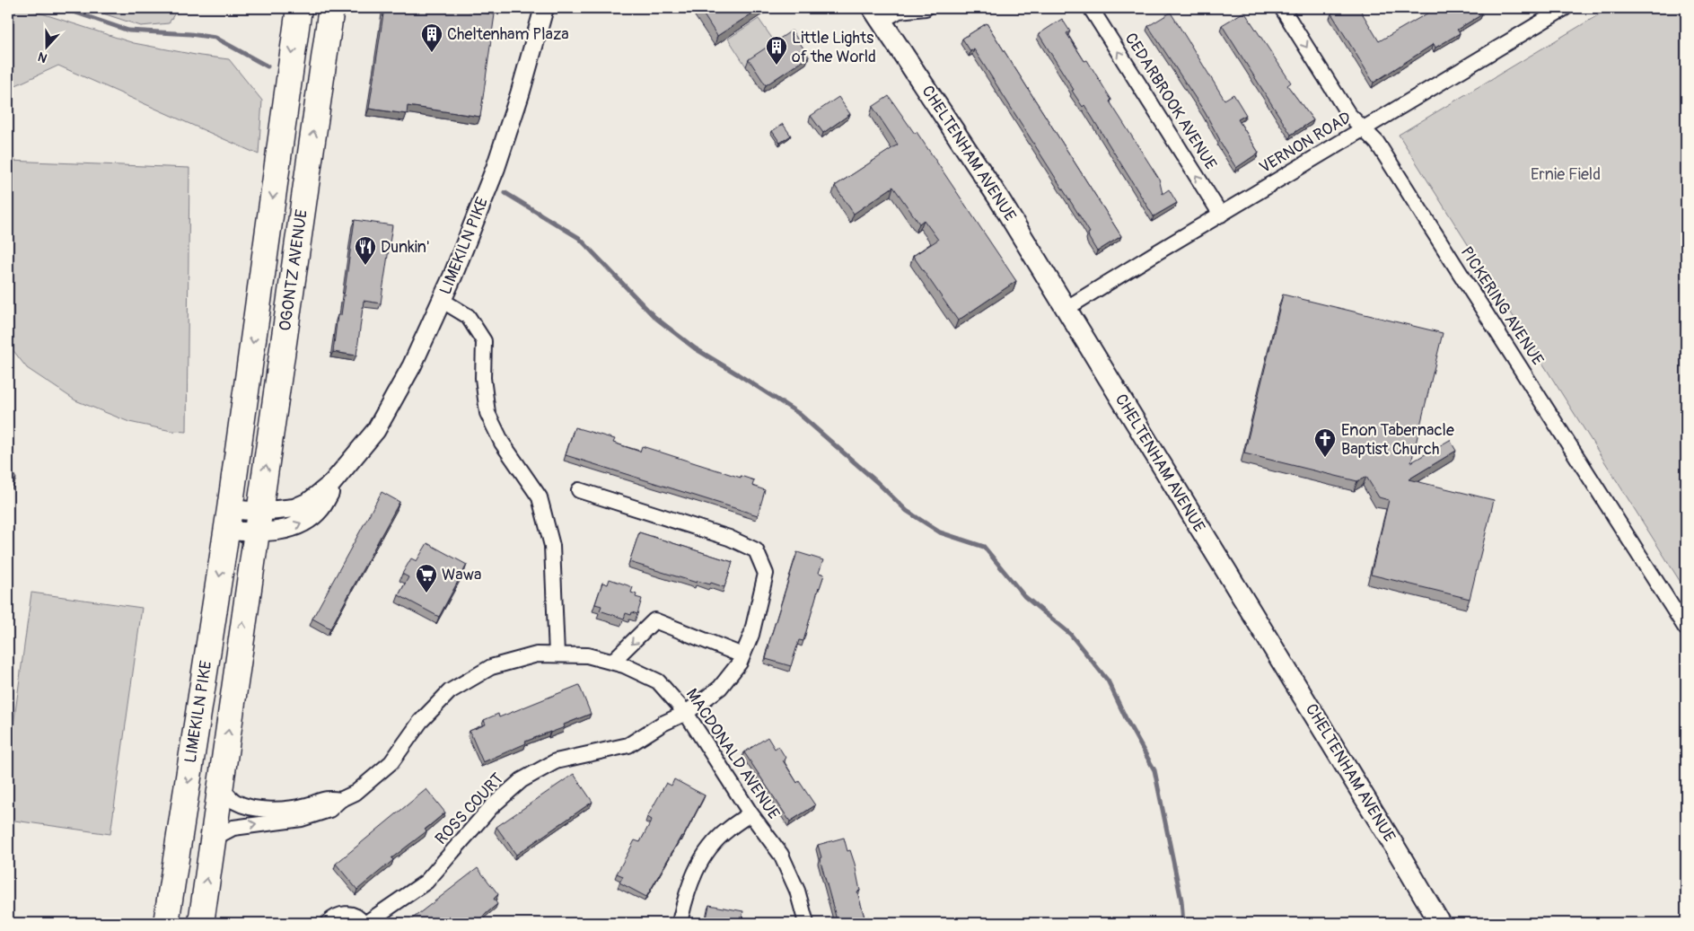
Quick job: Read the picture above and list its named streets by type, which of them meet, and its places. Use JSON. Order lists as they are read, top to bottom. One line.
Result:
{"streets":{"highway":["LIMEKILN PIKE","OGONTZ AVENUE"],"main road":["CHELTENHAM AVENUE"],"street":["CEDARBROOK AVENUE","VERNON ROAD","PICKERING AVENUE","MACDONALD AVENUE","ROSS COURT"]},"crossings":[["CEDARBROOK AVENUE","VERNON ROAD"],["VERNON ROAD","CHELTENHAM AVENUE"],["VERNON ROAD","PICKERING AVENUE"],["LIMEKILN PIKE","OGONTZ AVENUE"],["LIMEKILN PIKE","MACDONALD AVENUE"],["MACDONALD AVENUE","ROSS COURT"]],"one_way":["CEDARBROOK AVENUE"],"parks":["Ernie Field"],"places":{"building":["Cheltenham Plaza","Little Lights of the World"],"restaurant":["Dunkin'"],"church":["Enon Tabernacle Baptist Church"],"supermarket":["Wawa"]},"north":"bottom"}
